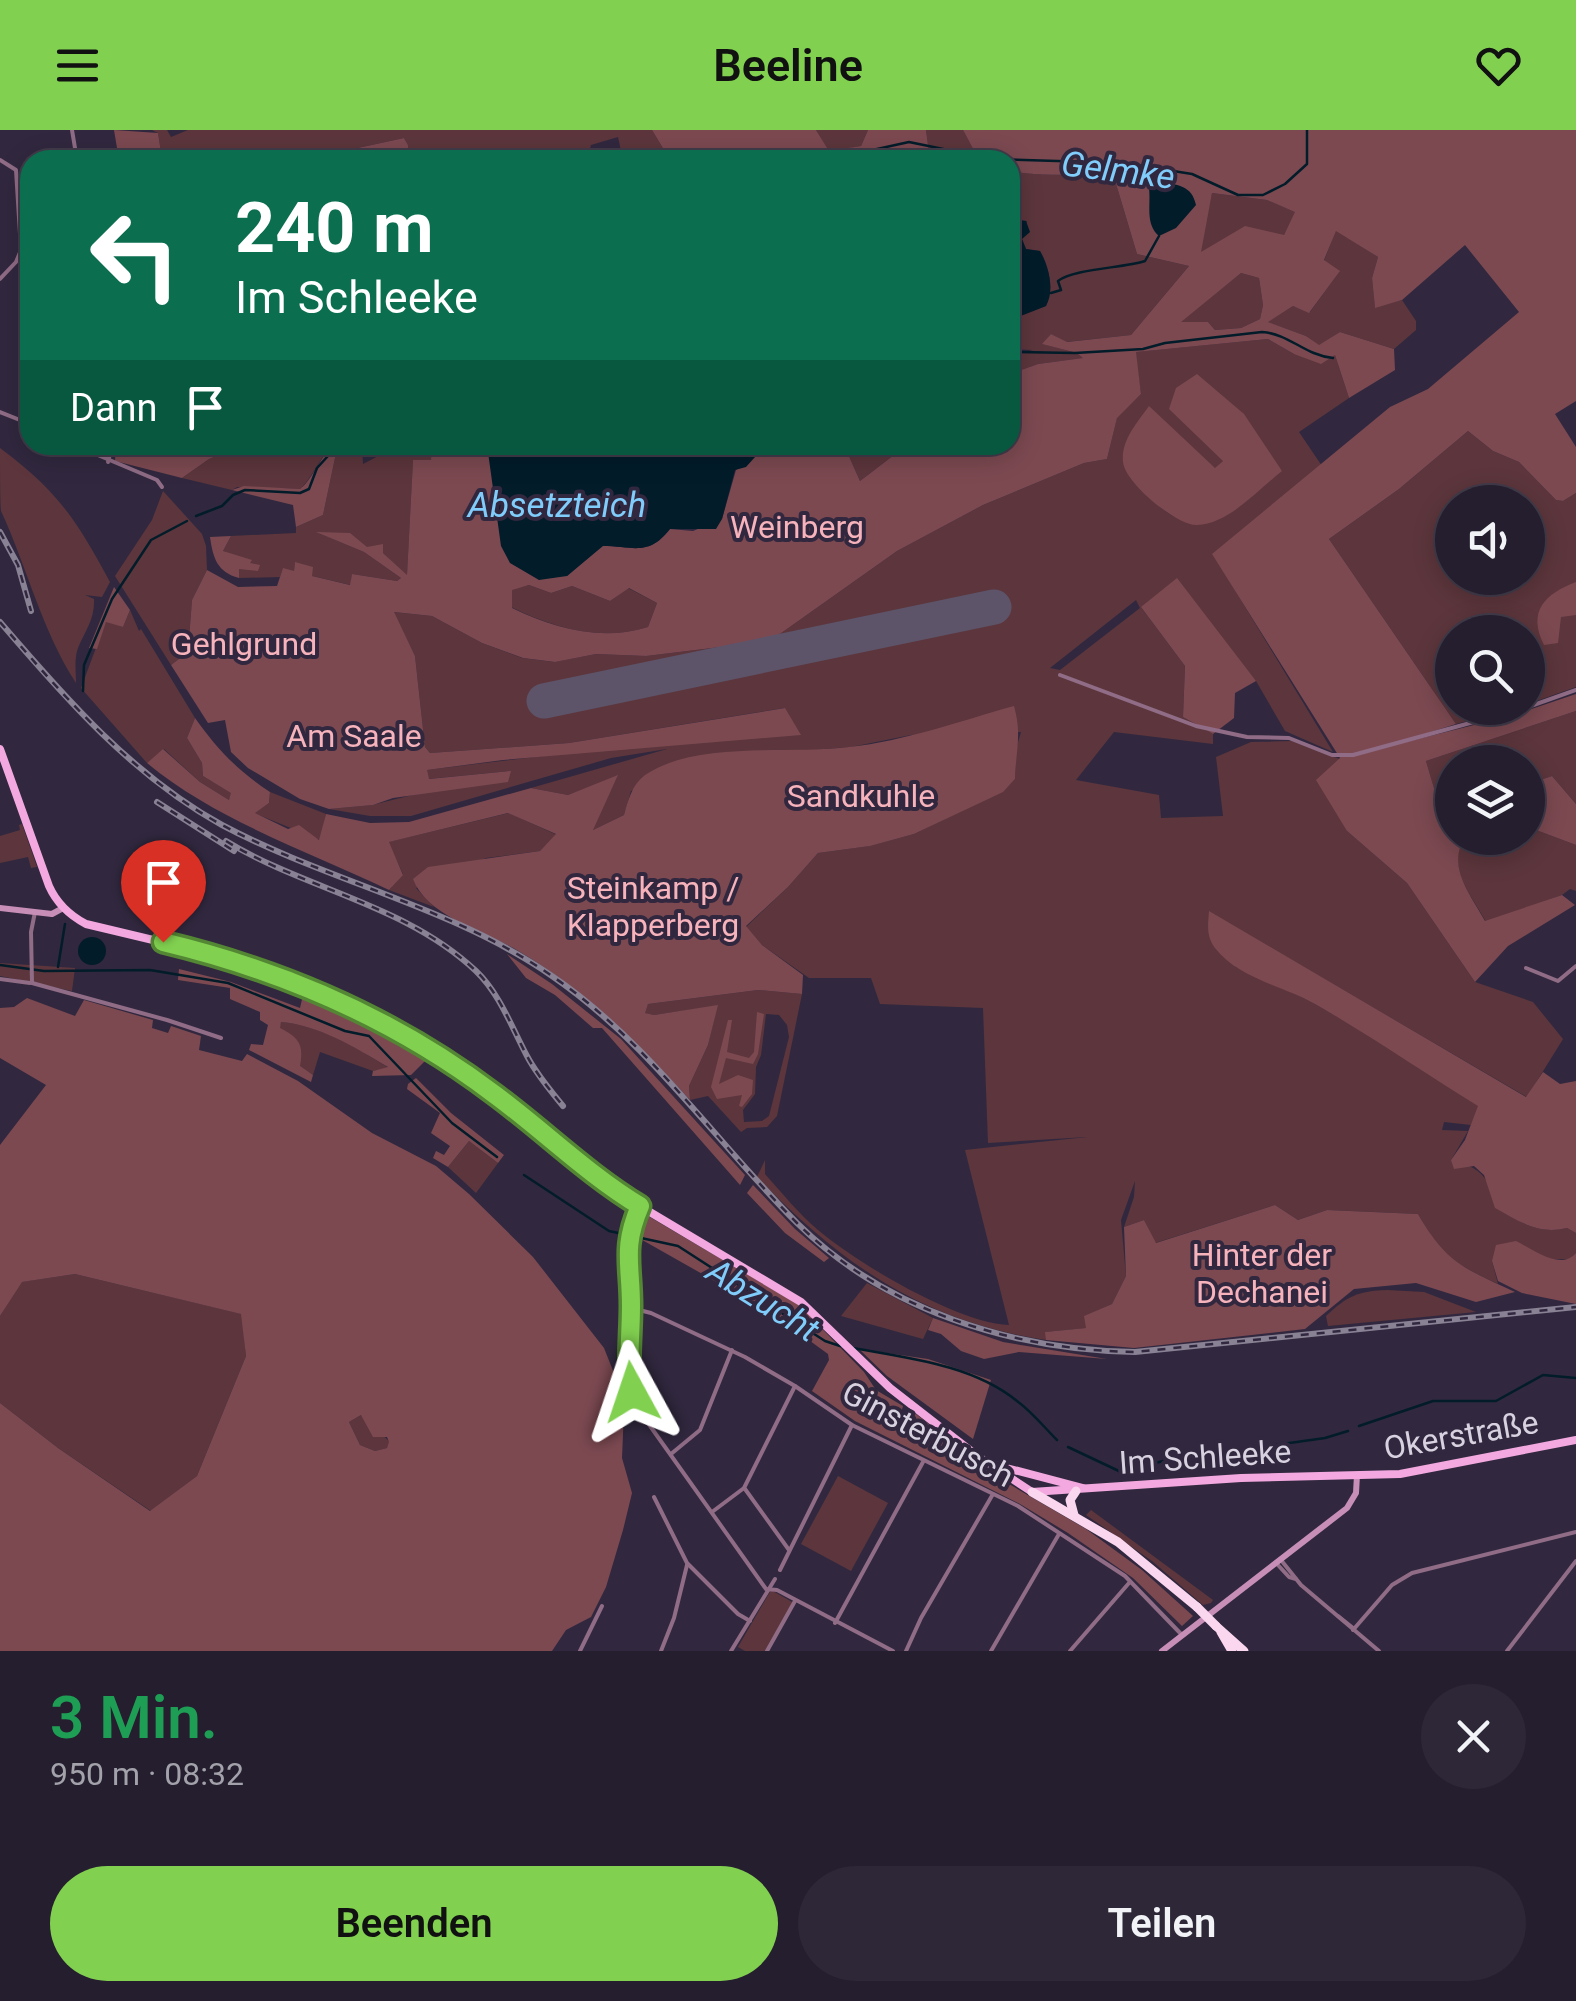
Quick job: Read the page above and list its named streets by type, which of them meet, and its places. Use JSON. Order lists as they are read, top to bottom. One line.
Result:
{"streets":{"main road":["Okerstraße","Im Schleeke"],"street":["Ginsterbusch"]},"crossings":[["Okerstraße","Im Schleeke"]],"water":["Gelmke","Absetzteich","Abzucht"],"parks":["Weinberg","Gehlgrund","Am Saale","Sandkuhle","Steinkamp / Klapperberg","Hinter der Dechanei"],"page":{"header":"Beeline","turn":["240 m","Im Schleeke"],"then":"Dann","heading":["3 Min.","950 m · 08:32"],"buttons":["Beenden","Teilen"]}}
